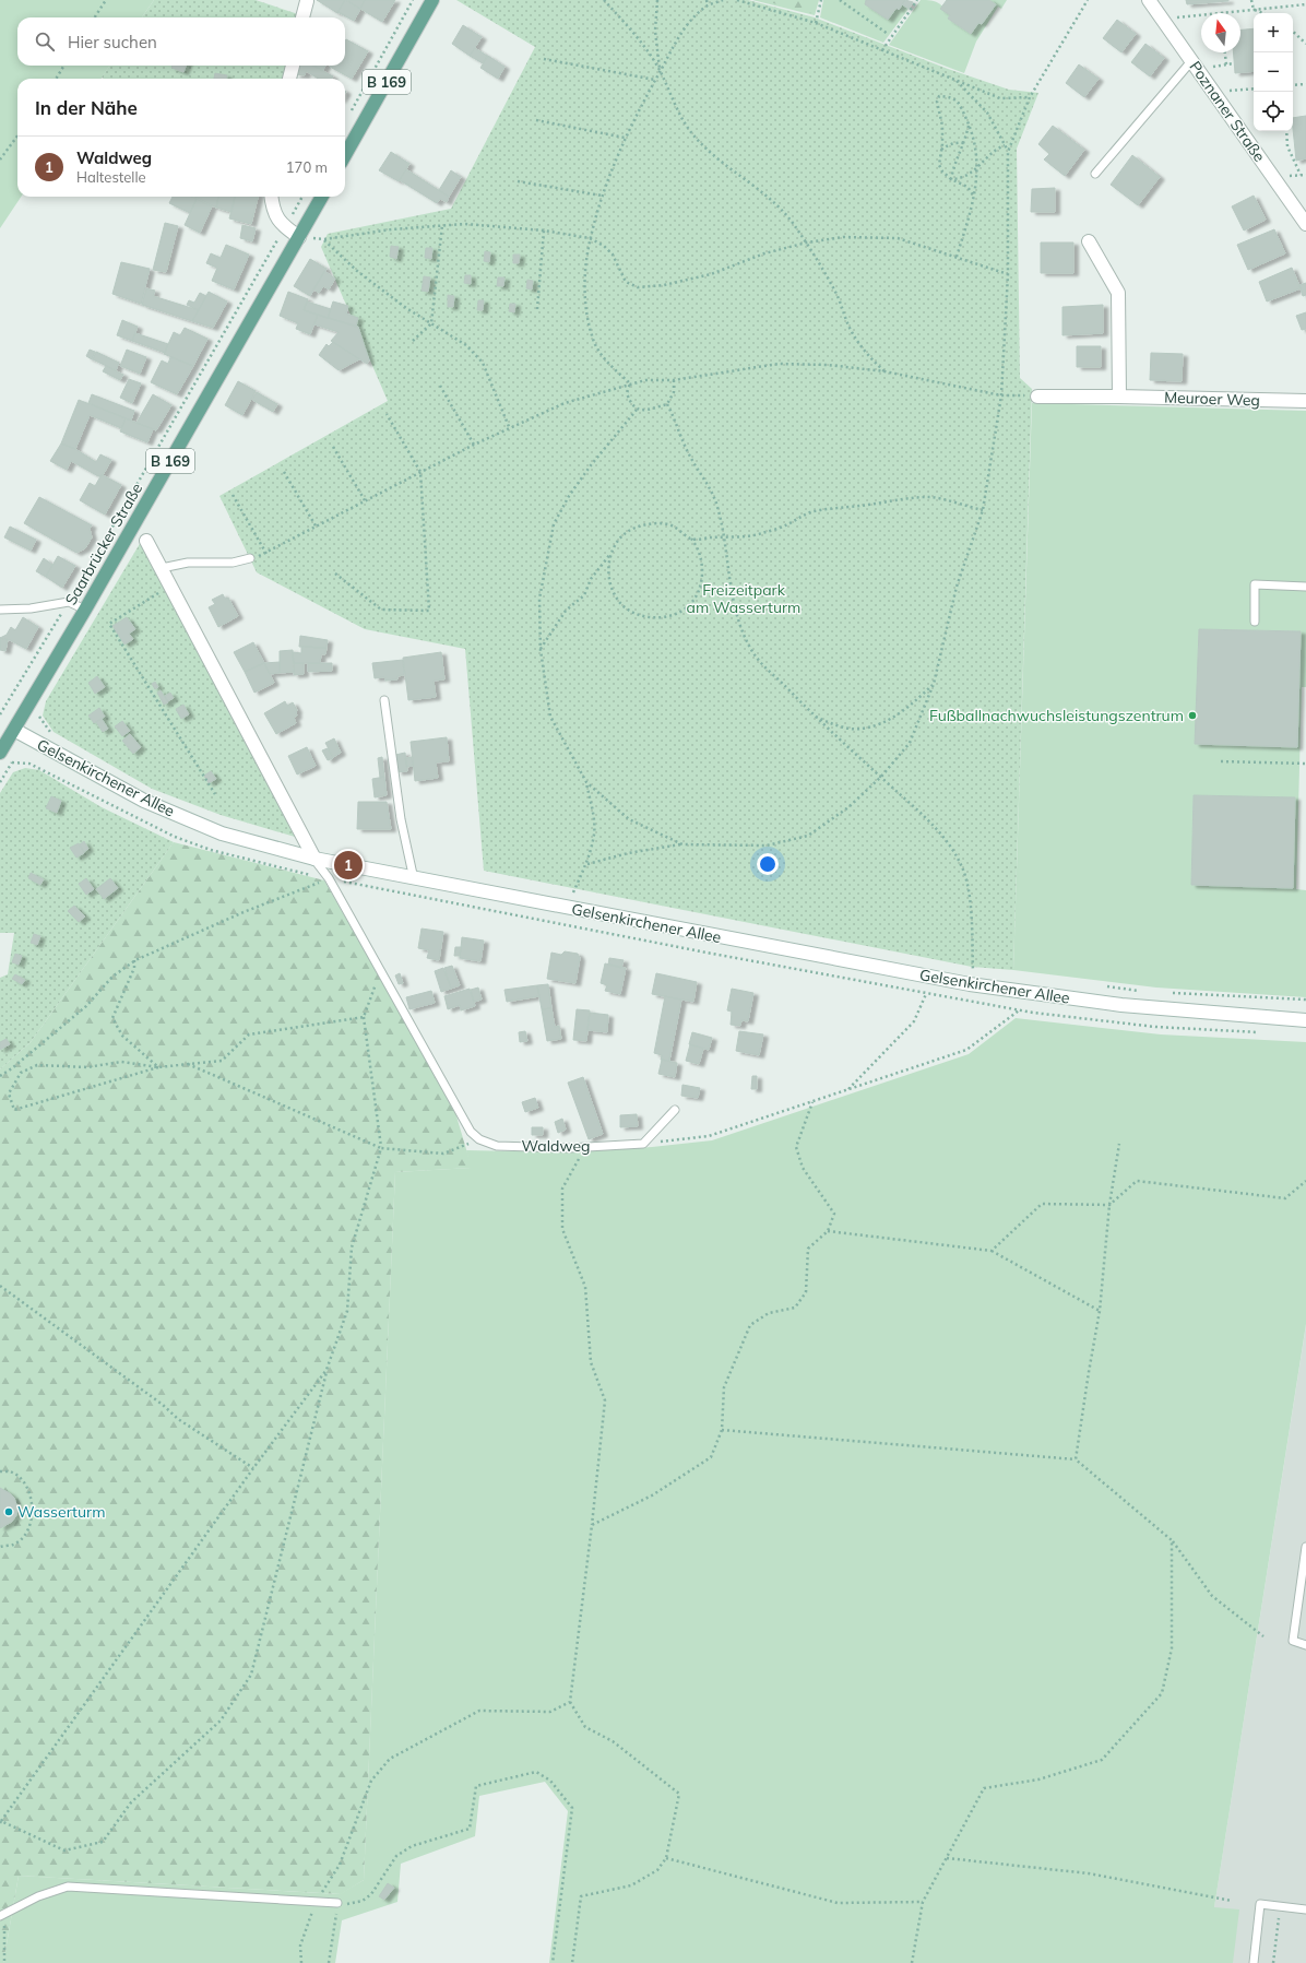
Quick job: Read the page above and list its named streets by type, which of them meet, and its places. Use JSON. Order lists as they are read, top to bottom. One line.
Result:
{"streets":{"main road":["B 169","Poznaner Straße","Meuroer Weg","Saarbrücker Straße","Gelsenkirchener Allee"],"lane":["Waldweg"]},"crossings":[["Saarbrücker Straße","Gelsenkirchener Allee"]],"parks":["Freizeitpark am Wasserturm"],"places":["Fußballnachwuchsleistungszentrum","Wasserturm"],"north":"top","page":{"map_buttons":["+","−"],"search":"Hier suchen","heading":"In der Nähe","list":[{"mark":"1","name":"Waldweg","note":"Haltestelle","value":"170 m"}],"pins":"1"}}
